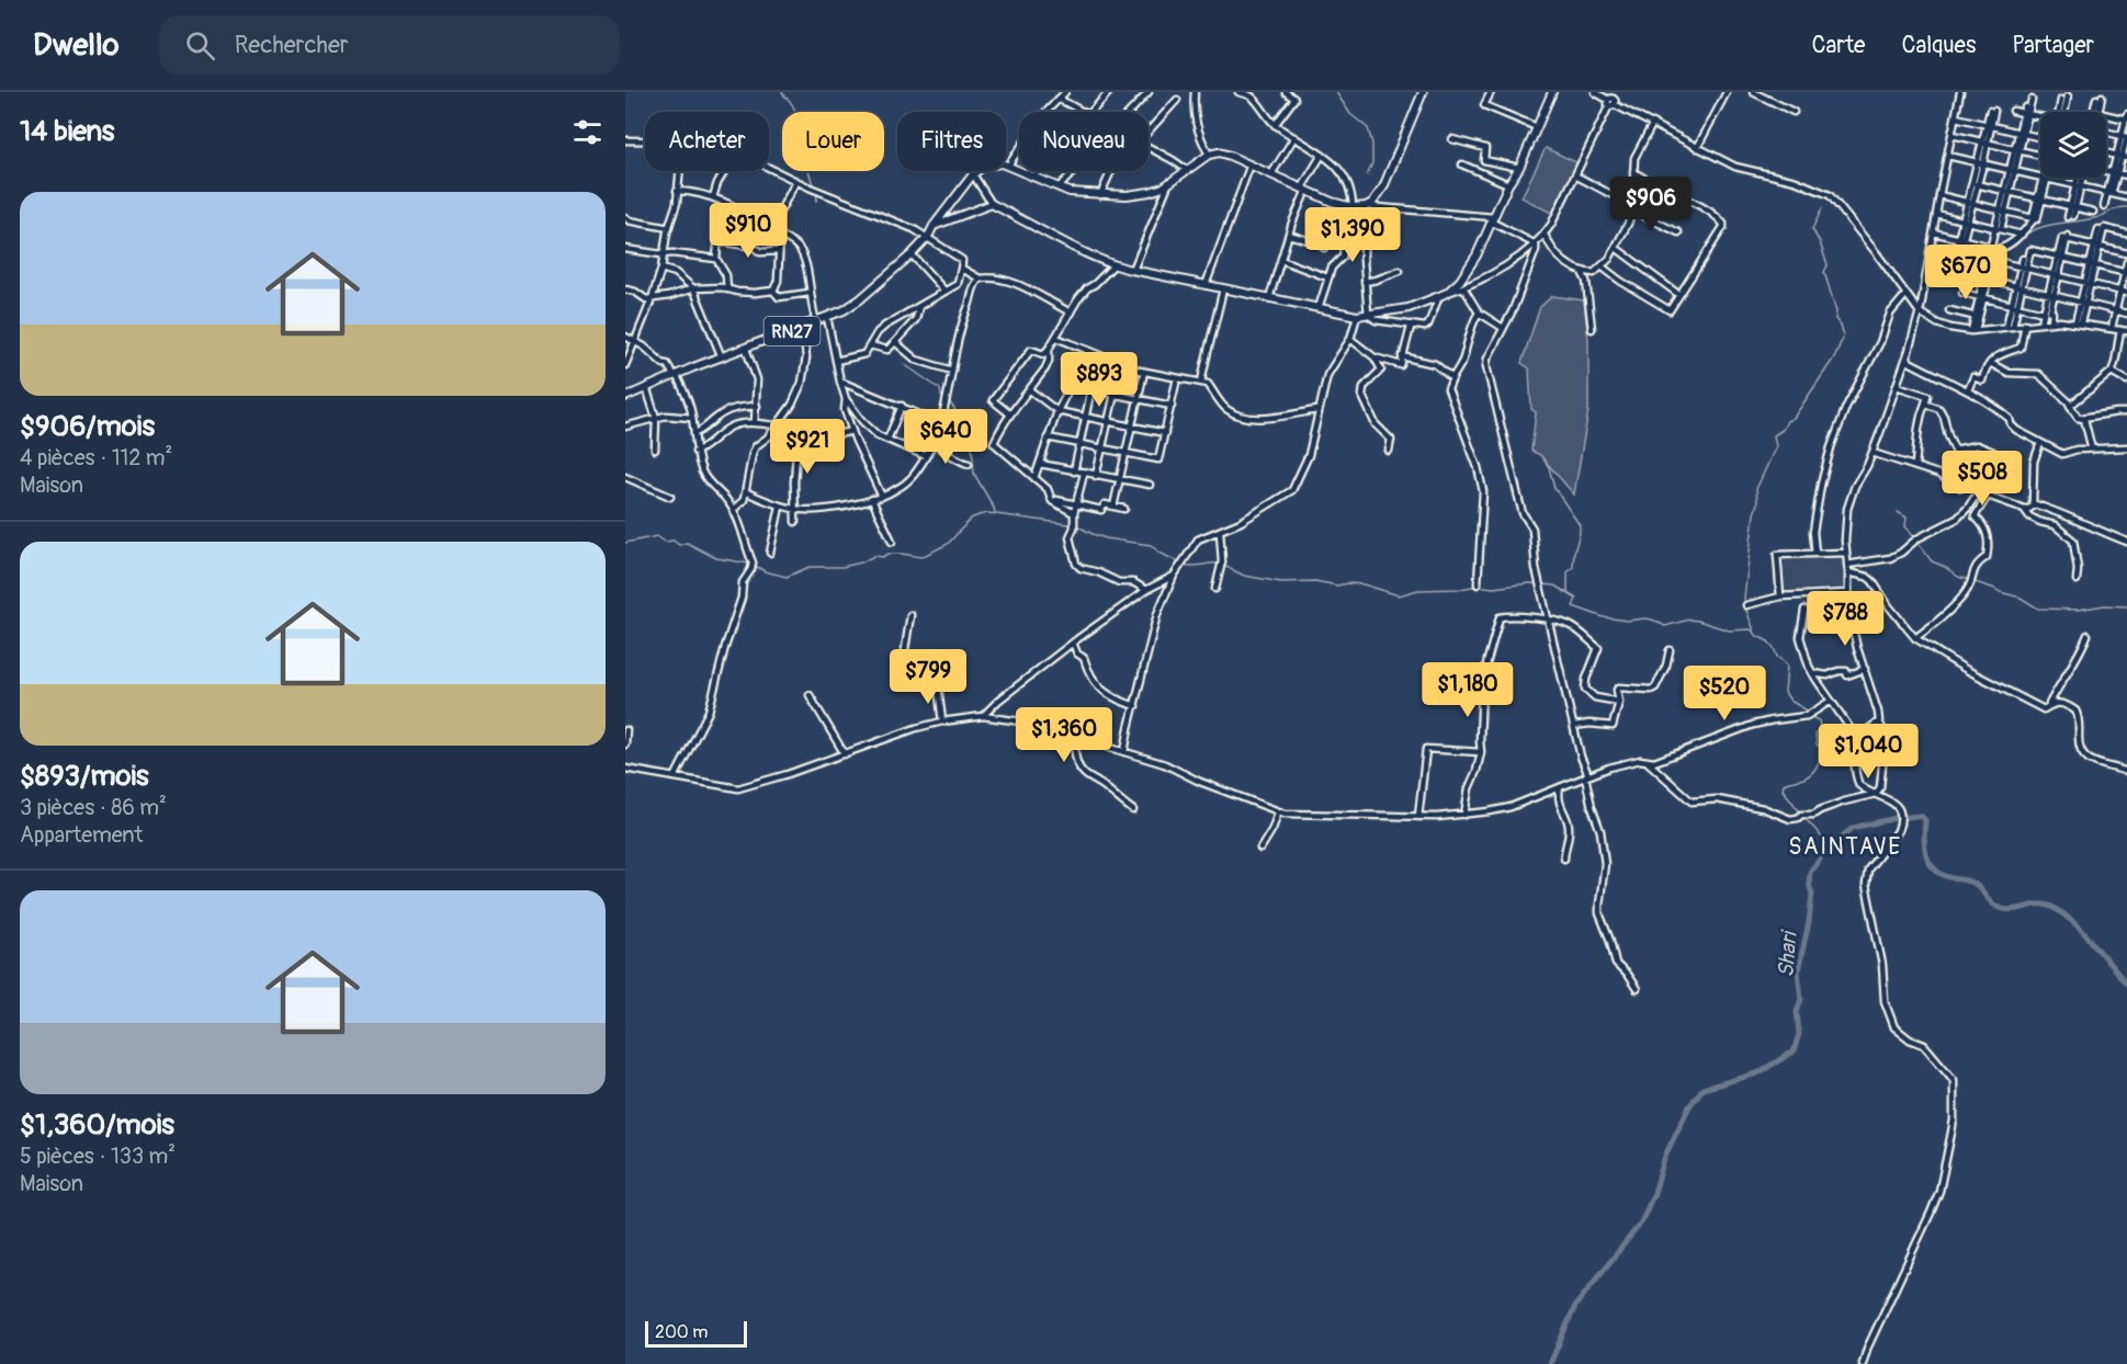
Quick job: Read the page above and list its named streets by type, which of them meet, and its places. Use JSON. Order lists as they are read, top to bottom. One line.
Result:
{"streets":{"main road":["RN27"]},"districts":["SAINTAVE"],"water":["Shari"],"scale_bar":"200 m","page":{"header":"Dwello","search":"Rechercher","nav":["Carte","Calques","Partager"],"heading":"14 biens","chip":["Acheter","Louer","Filtres","Nouveau"],"list":[{"name":"$906/mois","note":"4 pièces · 112 m² · Maison"},{"name":"$893/mois","note":"3 pièces · 86 m² · Appartement"},{"name":"$1,360/mois","note":"5 pièces · 133 m² · Maison"}],"price":["$906","$910","$1,390","$670","$893","$640","$921","$508","$788","$799","$1,180","$520","$1,360","$1,040"],"scale":"200 m"}}
